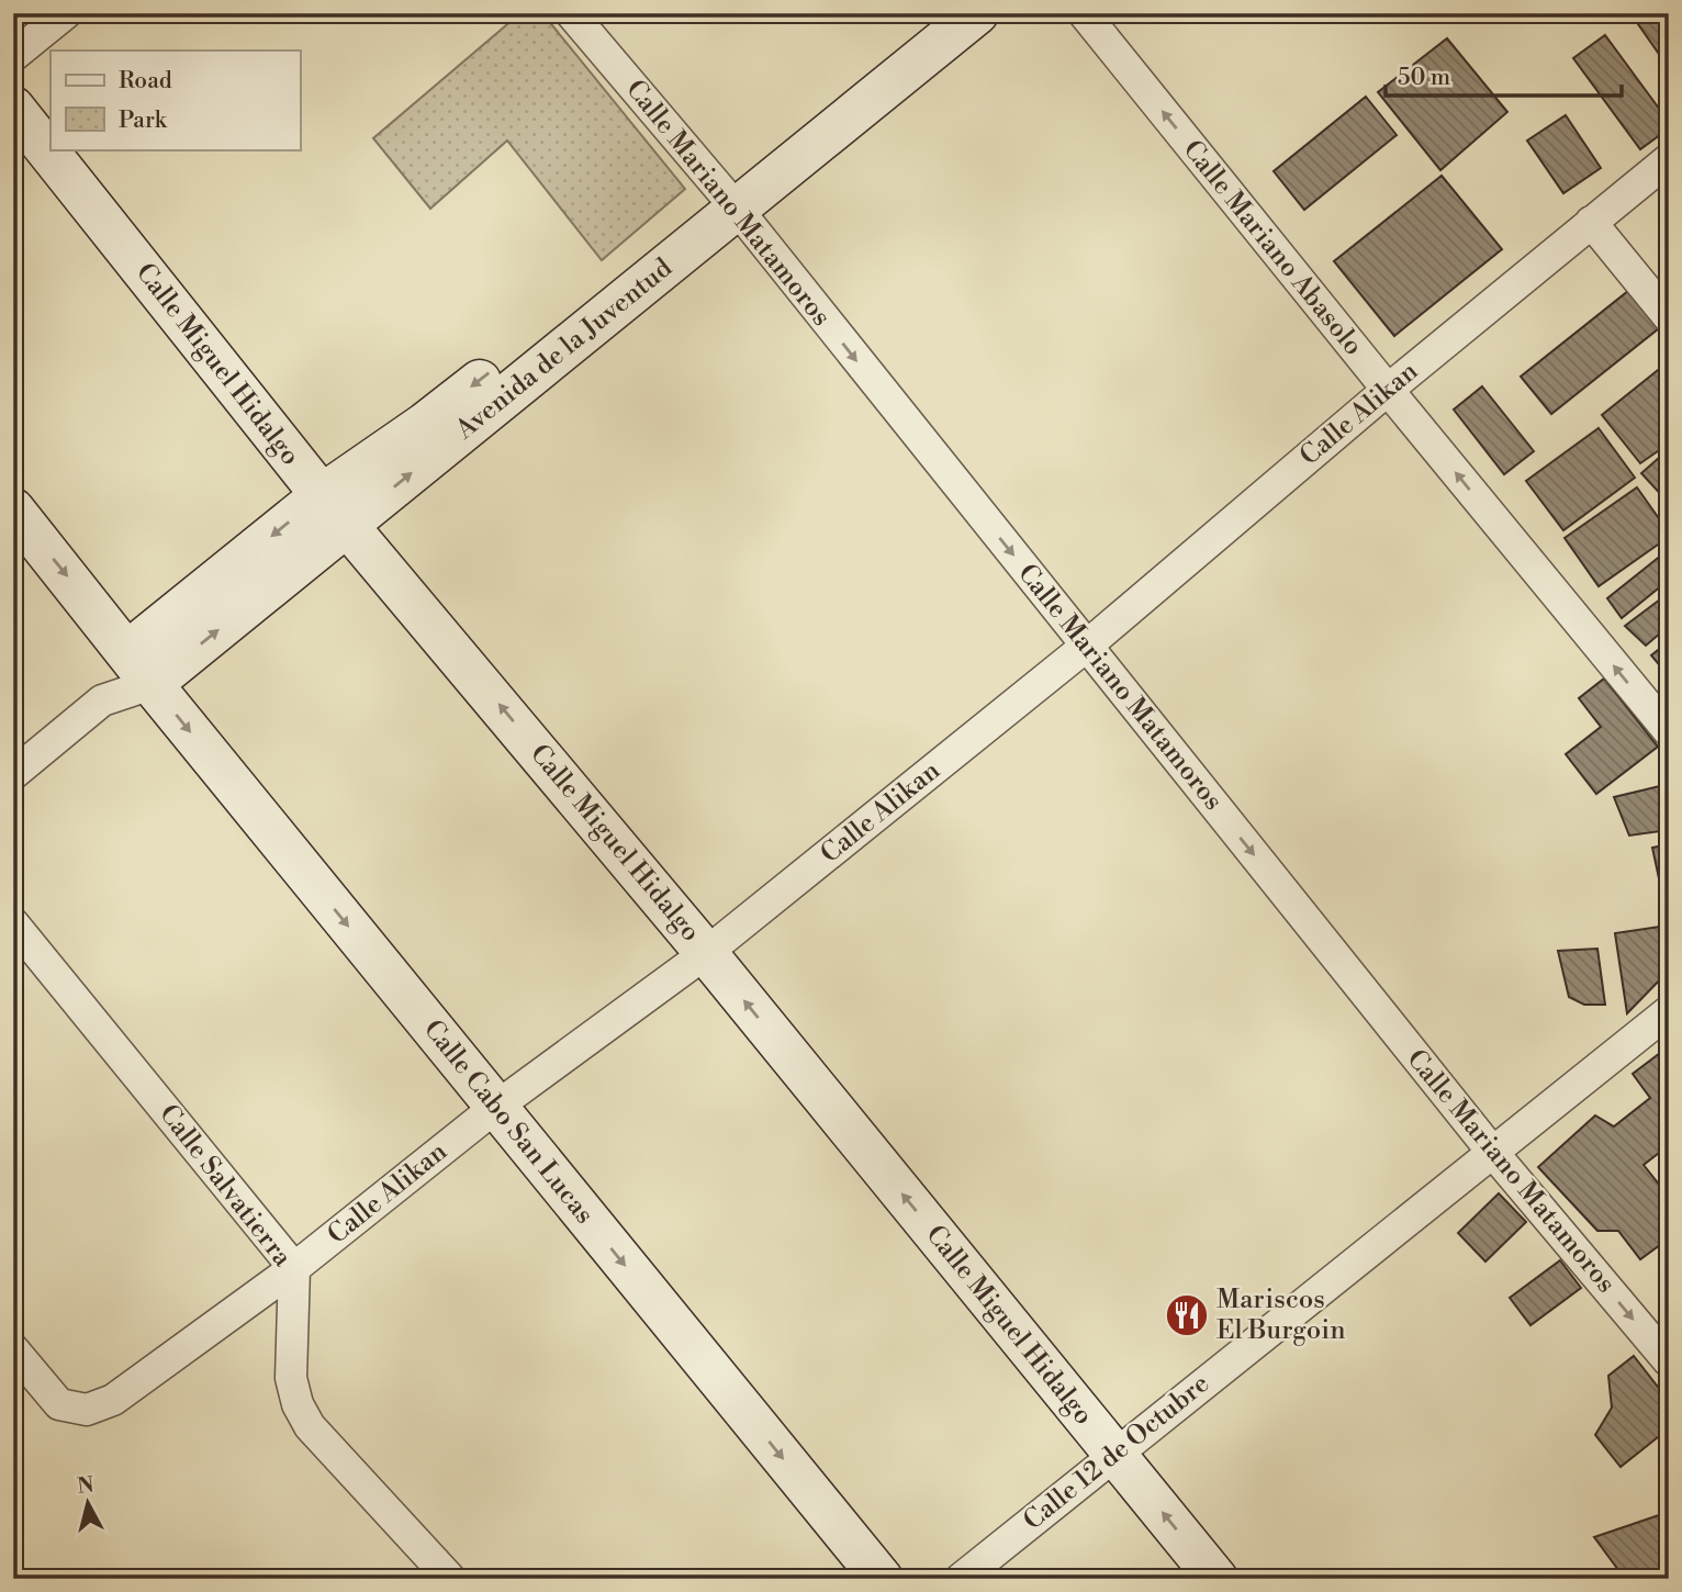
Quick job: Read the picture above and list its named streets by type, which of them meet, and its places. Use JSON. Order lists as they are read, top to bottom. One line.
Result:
{"streets":{"main road":["Avenida de la Juventud","Calle Miguel Hidalgo","Calle Cabo San Lucas"],"street":["Calle Mariano Matamoros","Calle Mariano Abasolo","Calle Alikan","Calle Salvatierra","Calle 12 de Octubre"]},"crossings":[["Calle Mariano Matamoros","Avenida de la Juventud"],["Calle Mariano Matamoros","Calle Alikan"],["Calle Mariano Matamoros","Calle 12 de Octubre"],["Calle Mariano Abasolo","Calle Alikan"],["Avenida de la Juventud","Calle Miguel Hidalgo"],["Avenida de la Juventud","Calle Cabo San Lucas"],["Calle Miguel Hidalgo","Calle Alikan"],["Calle Miguel Hidalgo","Calle 12 de Octubre"],["Calle Alikan","Calle Cabo San Lucas"],["Calle Alikan","Calle Salvatierra"]],"one_way":["Calle Mariano Matamoros","Calle Mariano Abasolo","Calle Miguel Hidalgo","Calle Cabo San Lucas"],"places":{"restaurant":["Mariscos El Burgoin"]},"legend":["Road","Park"],"scale_bar":"50 m","north":"top"}
